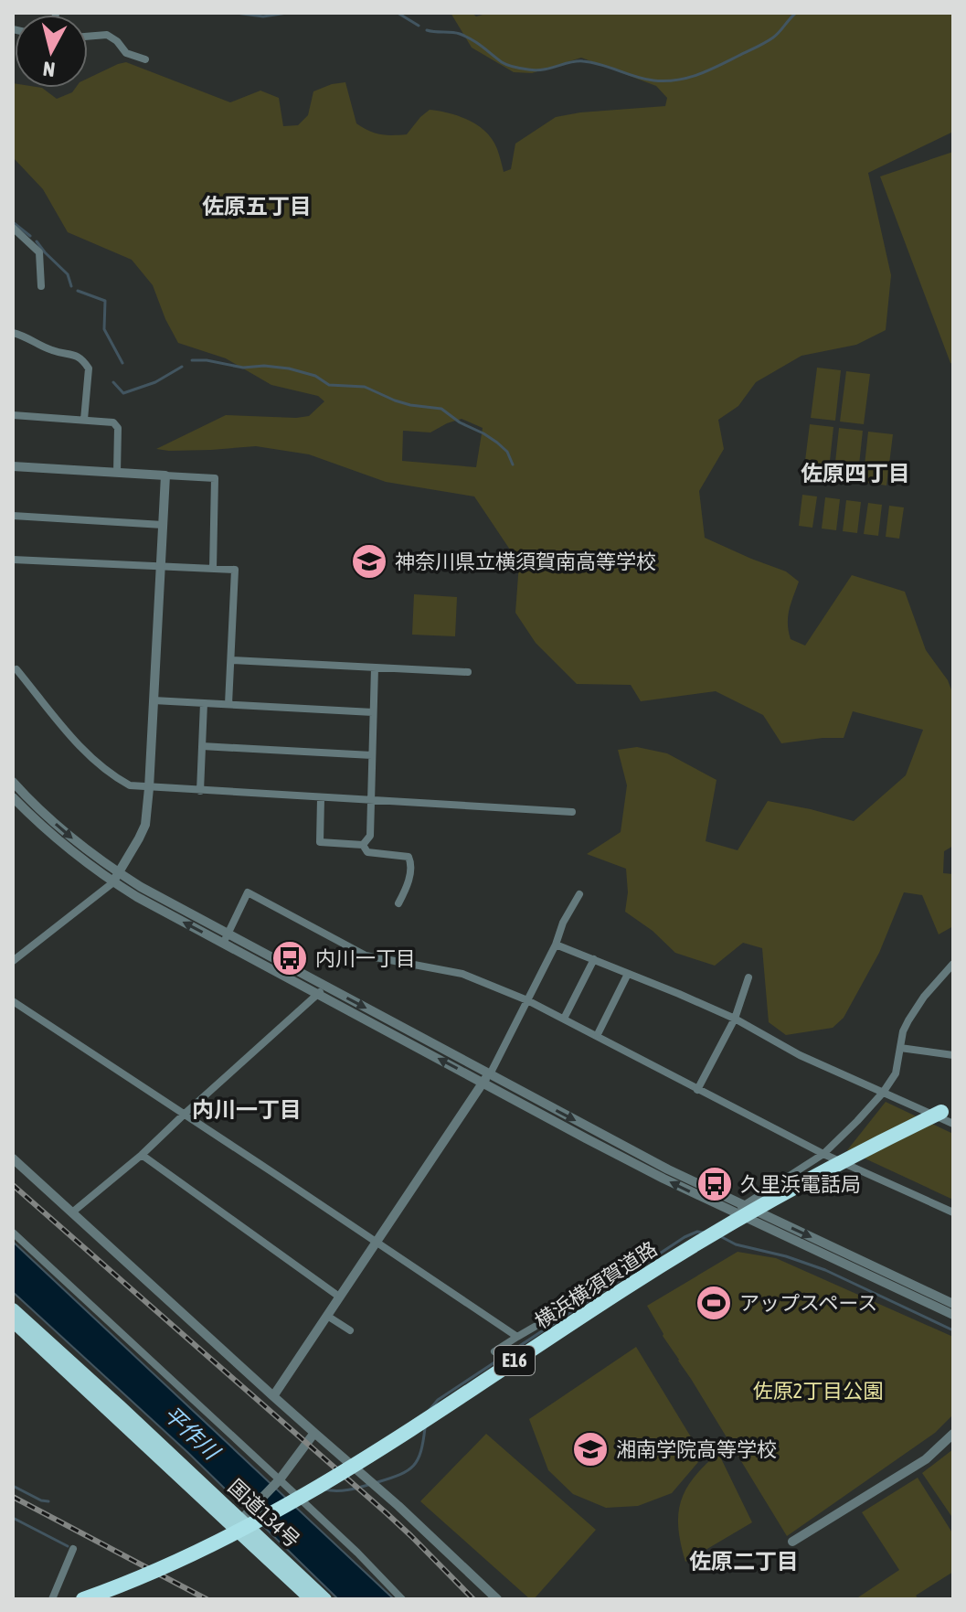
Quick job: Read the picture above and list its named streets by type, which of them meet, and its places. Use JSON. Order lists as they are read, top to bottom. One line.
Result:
{"streets":{"highway":["横浜横須賀道路","E16","国道134号"]},"districts":["佐原五丁目","佐原四丁目","内川一丁目","佐原二丁目"],"water":["平作川"],"parks":["佐原2丁目公園"],"places":{"school or university":["神奈川県立横須賀南高等学校","湘南学院高等学校"],"bus stop":["内川一丁目","久里浜電話局"],"sports":["アップスペース"]},"north":"bottom"}
